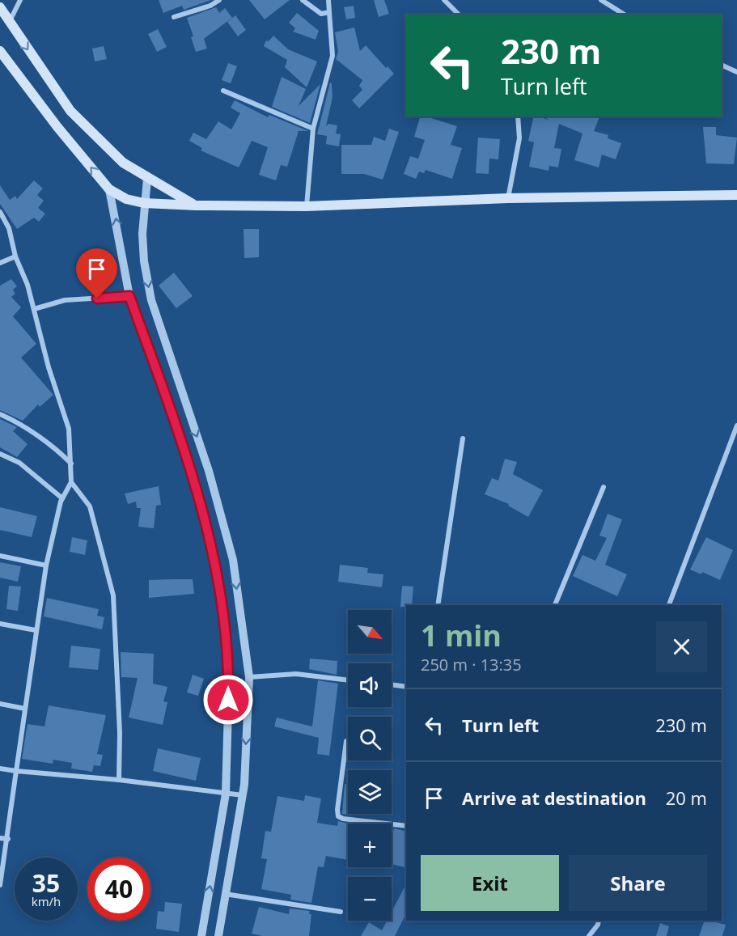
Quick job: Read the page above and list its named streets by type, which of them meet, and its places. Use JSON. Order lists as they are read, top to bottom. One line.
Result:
{"north":"bottom right","page":{"turn":["230 m","Turn left"],"heading":["1 min","250 m · 13:35"],"map_buttons":["+","−"],"list":[{"name":"Turn left","value":"230 m"},{"name":"Arrive at destination","value":"20 m"}],"buttons":["Exit","Share"],"speed":"35 km/h","limit":"40"}}
